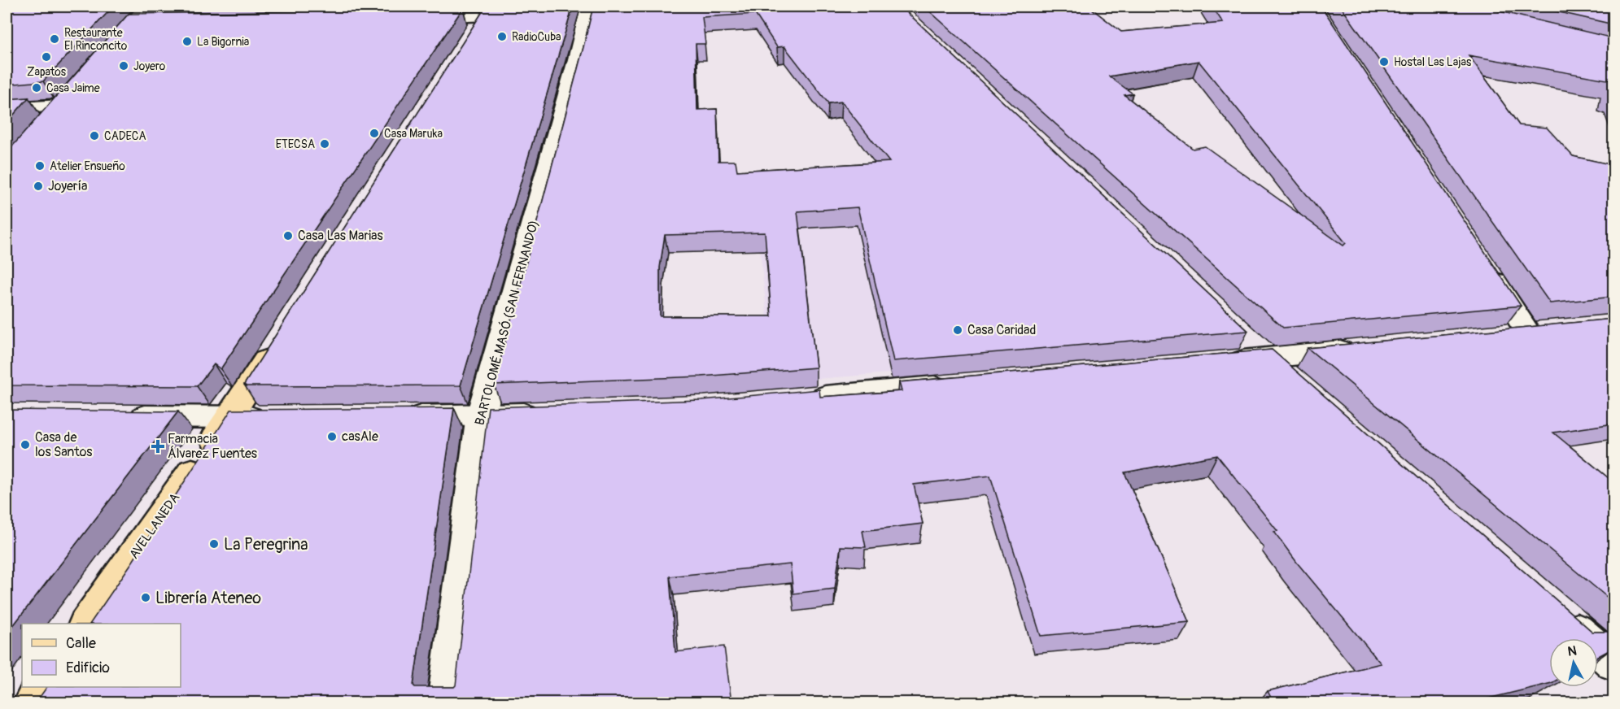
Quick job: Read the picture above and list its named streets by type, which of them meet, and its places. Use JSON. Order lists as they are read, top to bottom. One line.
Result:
{"streets":{"main road":["AVELLANEDA"],"street":["BARTOLOMÉ MASÓ (SAN FERNANDO)"]},"places":{"other":["RadioCuba","Restaurante El Rinconcito","La Bigornia","Zapatos","Hostal Las Lajas","Joyero","Casa Jaime","Casa Maruka","CADECA","ETECSA","Atelier Ensueño","Joyería","Casa Las Marias","Casa Caridad","casAle","Casa de los Santos","La Peregrina","Librería Ateneo"],"health":["Farmacia Álvarez Fuentes"]},"legend":["Calle","Edificio"],"north":"top"}
